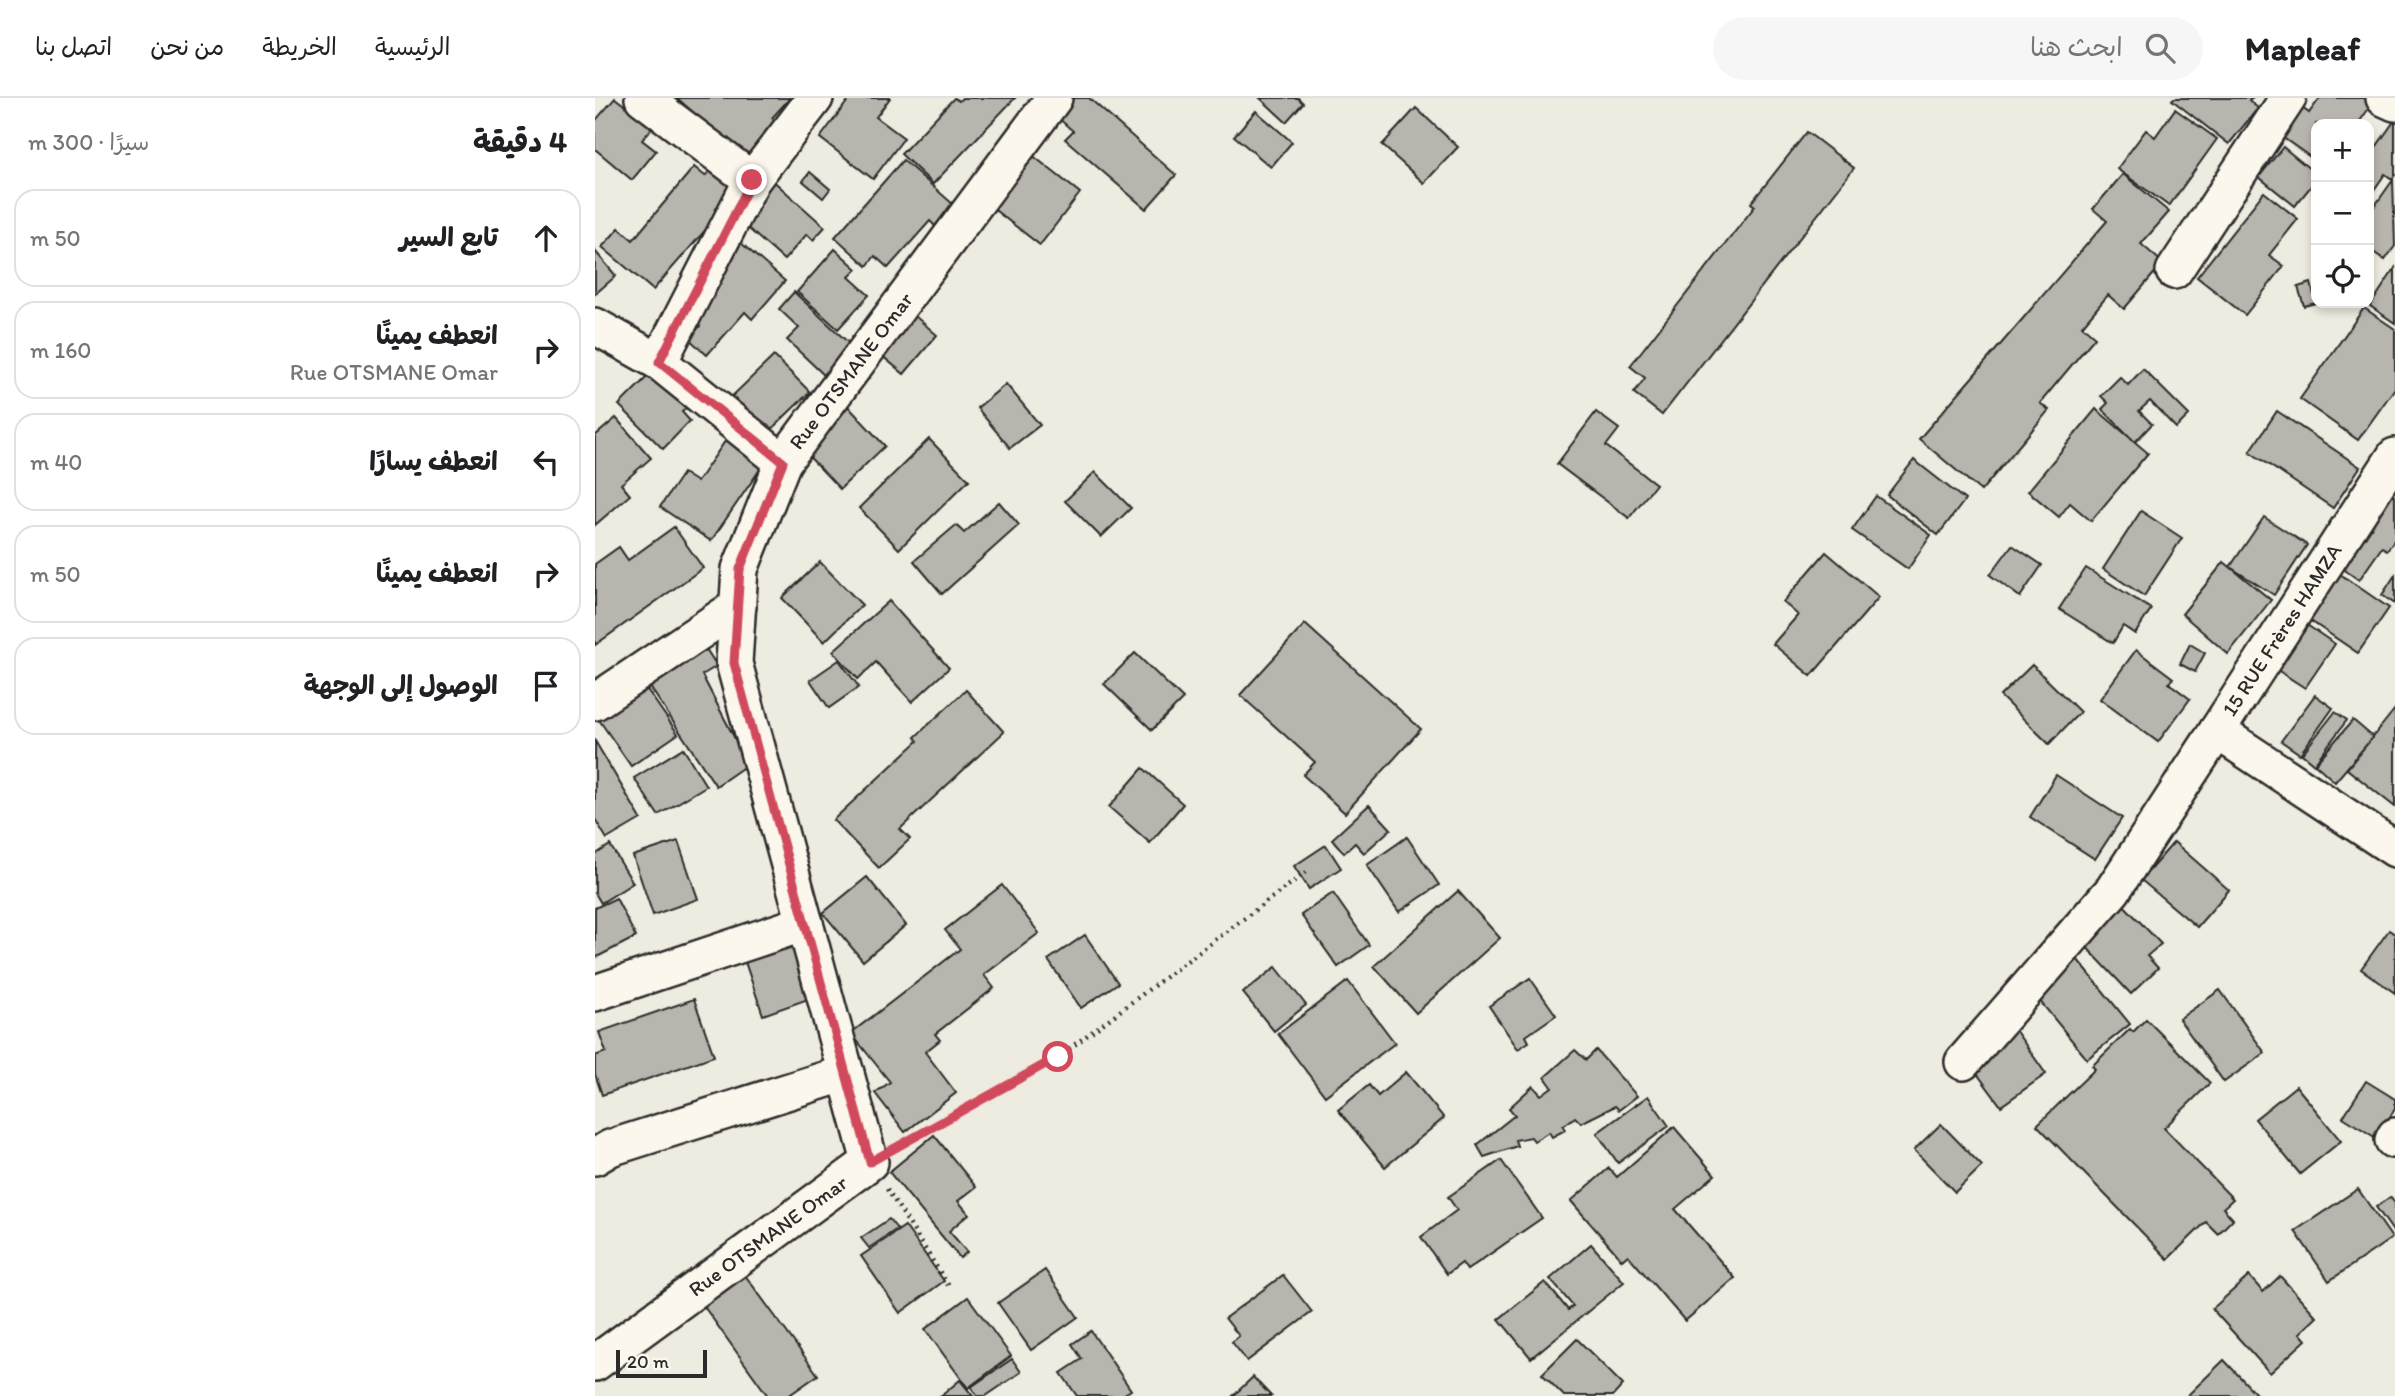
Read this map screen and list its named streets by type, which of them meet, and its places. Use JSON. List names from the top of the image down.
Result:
{
  "streets": {
    "street": ["Rue OTSMANE Omar", "15 RUE Frères HAMZA"]
  },
  "scale_bar": "20 m",
  "page": {
    "header": "Mapleaf",
    "search": "ابحث هنا",
    "nav": [
      "الرئيسية",
      "الخريطة",
      "من نحن",
      "اتصل بنا"
    ],
    "heading": ["4 دقيقة", "سيرًا · 300 m"],
    "map_buttons": ["+", "−"],
    "list": [
      ["تابع السير", "50 m"],
      ["انعطف يمينًا", "Rue OTSMANE Omar", "160 m"],
      ["انعطف يسارًا", "40 m"],
      ["انعطف يمينًا", "50 m"],
      "الوصول إلى الوجهة"
    ],
    "scale": "20 m"
  }
}
